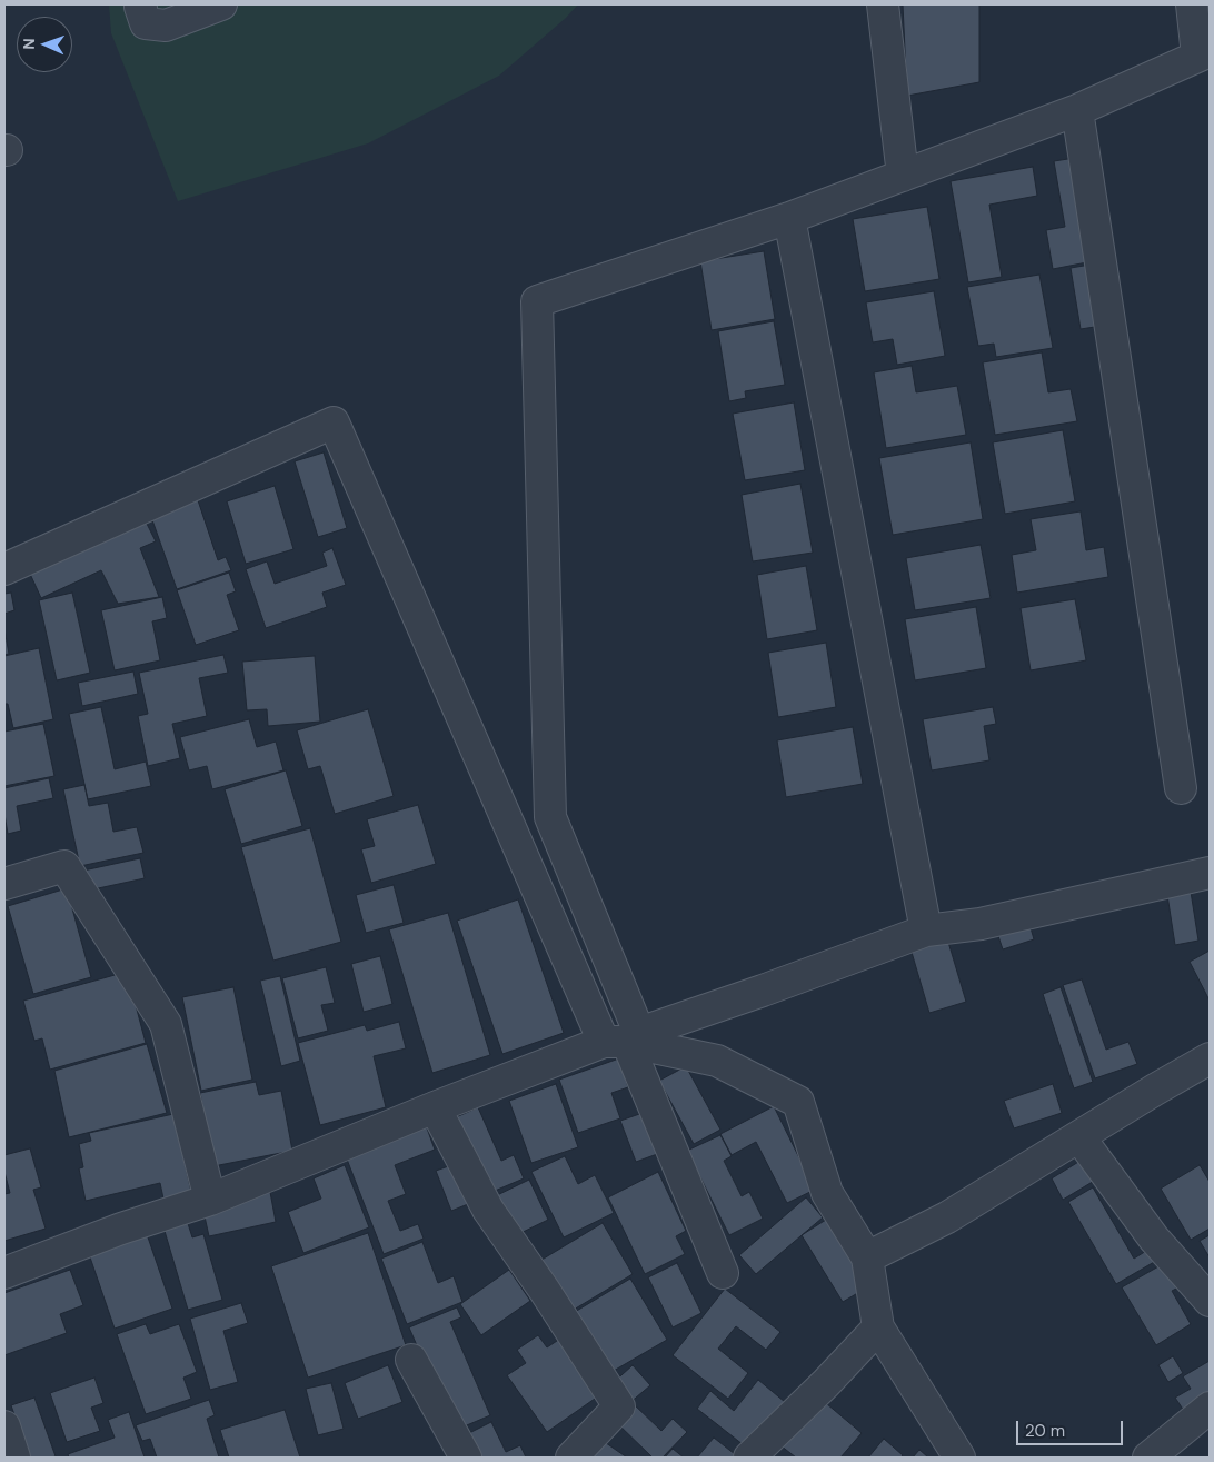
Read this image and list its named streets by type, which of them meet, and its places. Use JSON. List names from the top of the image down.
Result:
{
  "scale_bar": "20 m",
  "north": "left"
}
